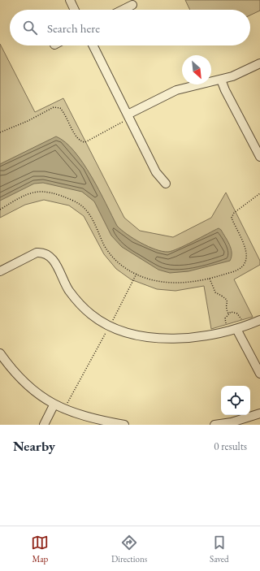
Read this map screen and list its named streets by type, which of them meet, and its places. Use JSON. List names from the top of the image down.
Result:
{
  "north": "bottom right",
  "page": {
    "search": "Search here",
    "heading": ["Nearby", "0 results"],
    "nav": ["Map", "Directions", "Saved"]
  }
}
